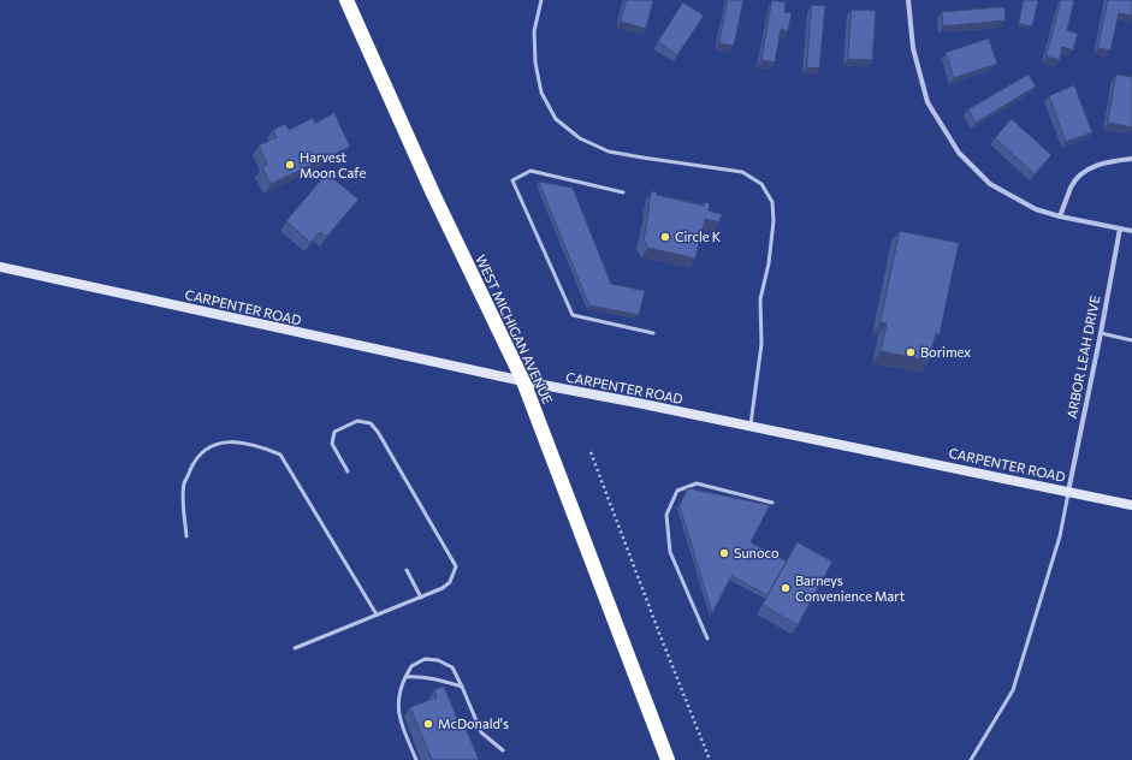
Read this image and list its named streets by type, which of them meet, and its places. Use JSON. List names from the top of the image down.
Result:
{
  "streets": {
    "highway": ["WEST MICHIGAN AVENUE"],
    "main road": ["CARPENTER ROAD"],
    "street": ["ARBOR LEAH DRIVE"]
  },
  "crossings": [
    ["CARPENTER ROAD", "WEST MICHIGAN AVENUE"],
    ["CARPENTER ROAD", "ARBOR LEAH DRIVE"]
  ],
  "places": [
    "Harvest Moon Cafe",
    "Circle K",
    "Borimex",
    "Sunoco",
    "Barneys Convenience Mart",
    "McDonald's"
  ]
}
